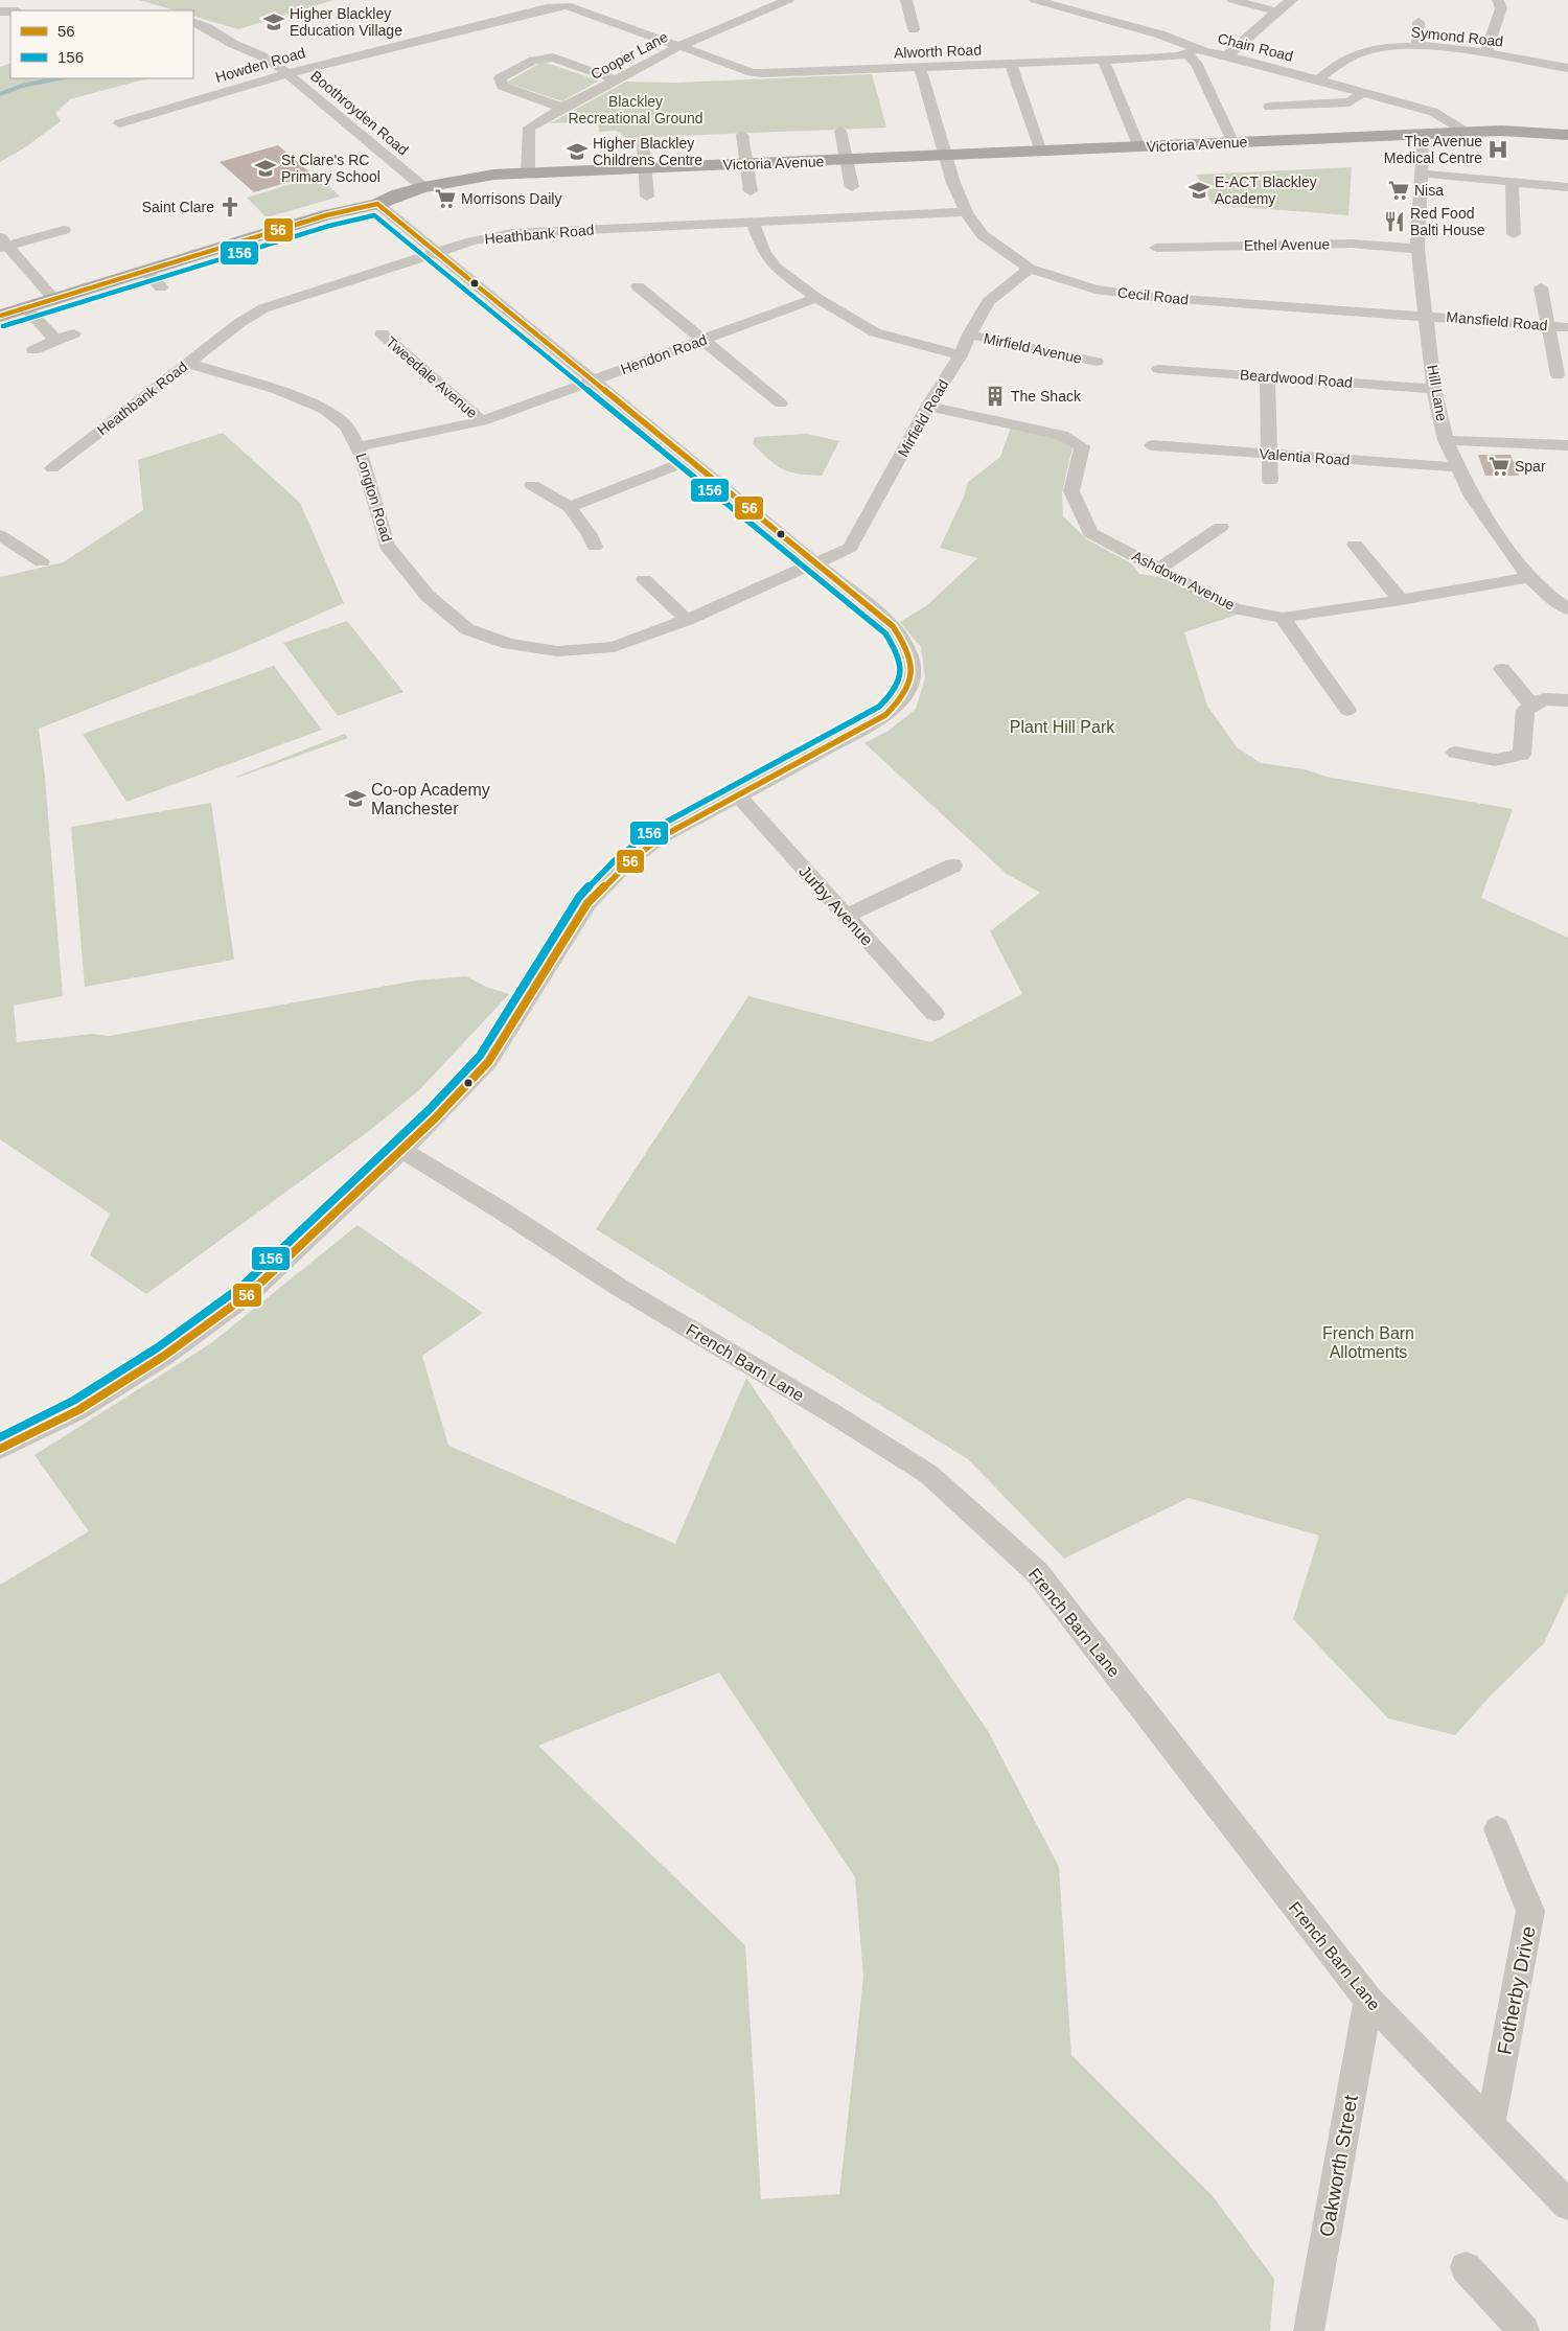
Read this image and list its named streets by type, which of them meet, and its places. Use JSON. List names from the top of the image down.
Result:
{
  "streets": {
    "main road": ["Victoria Avenue"],
    "street": [
      "Symond Road",
      "Chain Road",
      "Alworth Road",
      "Cooper Lane",
      "Howden Road",
      "Boothroyden Road",
      "Heathbank Road",
      "Ethel Avenue",
      "Cecil Road",
      "Mansfield Road",
      "Mirfield Avenue",
      "Hendon Road",
      "Tweedale Avenue",
      "Beardwood Road",
      "Hill Lane",
      "Mirfield Road",
      "Valentia Road",
      "Longton Road",
      "Ashdown Avenue",
      "Jurby Avenue",
      "French Barn Lane",
      "Fotherby Drive",
      "Oakworth Street"
    ]
  },
  "crossings": [
    ["Symond Road", "Chain Road"],
    ["Chain Road", "Alworth Road"],
    ["Chain Road", "Victoria Avenue"],
    ["Alworth Road", "Cooper Lane"],
    ["Alworth Road", "Howden Road"],
    ["Alworth Road", "Cecil Road"],
    ["Cooper Lane", "Howden Road"],
    ["Cooper Lane", "Victoria Avenue"],
    ["Howden Road", "Boothroyden Road"],
    ["Boothroyden Road", "Victoria Avenue"],
    ["Victoria Avenue", "Cecil Road"],
    ["Victoria Avenue", "Hill Lane"],
    ["Heathbank Road", "Cecil Road"],
    ["Heathbank Road", "Longton Road"],
    ["Ethel Avenue", "Hill Lane"],
    ["Cecil Road", "Mansfield Road"],
    ["Cecil Road", "Hill Lane"],
    ["Cecil Road", "Mirfield Road"],
    ["Mansfield Road", "Hill Lane"],
    ["Mirfield Avenue", "Mirfield Road"],
    ["Hendon Road", "Tweedale Avenue"],
    ["Hendon Road", "Longton Road"],
    ["Beardwood Road", "Hill Lane"],
    ["Hill Lane", "Valentia Road"],
    ["Hill Lane", "Ashdown Avenue"],
    ["Mirfield Road", "Longton Road"],
    ["Mirfield Road", "Ashdown Avenue"],
    ["French Barn Lane", "Fotherby Drive"],
    ["French Barn Lane", "Oakworth Street"]
  ],
  "parks": ["Blackley Recreational Ground", "Plant Hill Park", "French Barn Allotments"],
  "places": {
    "school or university": [
      "Higher Blackley Education Village",
      "Higher Blackley Childrens Centre",
      "St Clare's RC Primary School",
      "E-ACT Blackley Academy",
      "Co-op Academy Manchester"
    ],
    "hospital": ["The Avenue Medical Centre"],
    "supermarket": ["Nisa", "Morrisons Daily", "Spar"],
    "church": ["Saint Clare"],
    "restaurant": ["Red Food Balti House"],
    "building": ["The Shack"]
  },
  "lines": ["transit line 56", "transit line 156"],
  "legend": ["56", "156"]
}
